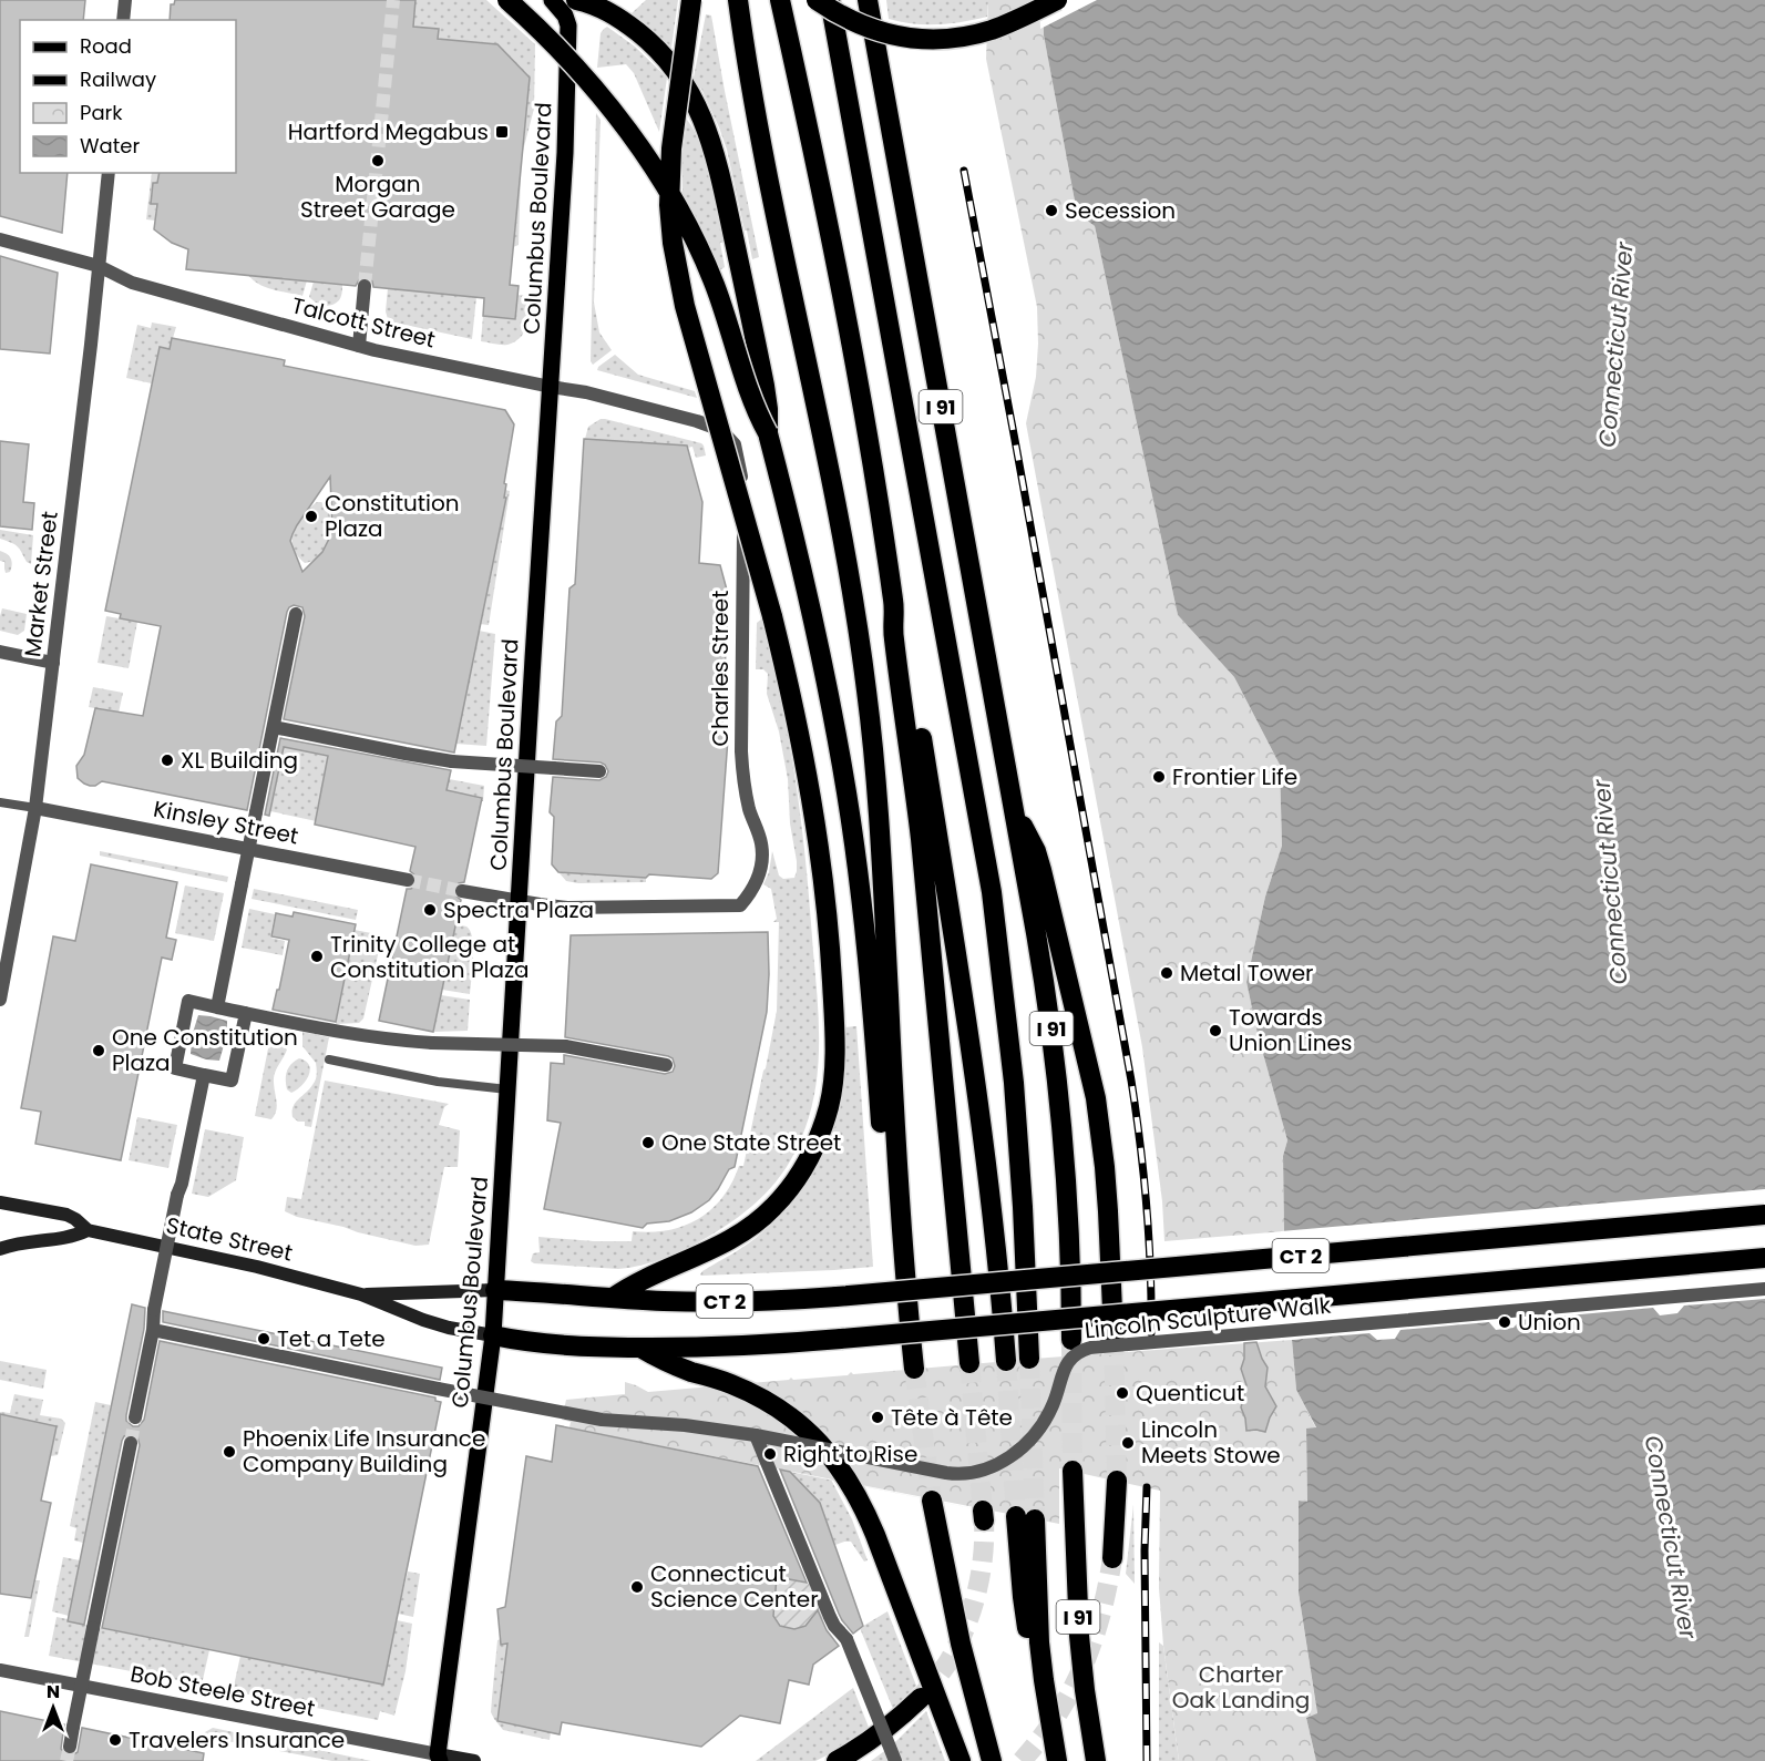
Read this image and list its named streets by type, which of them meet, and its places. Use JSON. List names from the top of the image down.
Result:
{
  "streets": {
    "highway": ["I 91", "CT 2"],
    "main road": ["Columbus Boulevard", "State Street"],
    "street": [
      "Talcott Street",
      "Market Street",
      "Charles Street",
      "Kinsley Street",
      "Lincoln Sculpture Walk",
      "Bob Steele Street"
    ]
  },
  "crossings": [
    ["Columbus Boulevard", "Talcott Street"],
    ["Columbus Boulevard", "Charles Street"],
    ["Columbus Boulevard", "State Street"],
    ["Columbus Boulevard", "CT 2"],
    ["Columbus Boulevard", "Bob Steele Street"],
    ["Talcott Street", "Market Street"],
    ["Talcott Street", "Charles Street"],
    ["Market Street", "Kinsley Street"],
    ["State Street", "CT 2"]
  ],
  "water": ["Connecticut River"],
  "parks": ["Charter Oak Landing"],
  "places": {
    "transit": ["Hartford Megabus"],
    "other": [
      "Morgan Street Garage",
      "Secession",
      "Constitution Plaza",
      "XL Building",
      "Frontier Life",
      "Spectra Plaza",
      "Trinity College at Constitution Plaza",
      "Metal Tower",
      "Towards Union Lines",
      "One Constitution Plaza",
      "One State Street",
      "Union",
      "Tet a Tete",
      "Quenticut",
      "Tête à Tête",
      "Lincoln Meets Stowe",
      "Phoenix Life Insurance Company Building",
      "Right to Rise",
      "Connecticut Science Center",
      "Travelers Insurance"
    ]
  },
  "legend": [
    "Road",
    "Railway",
    "Park",
    "Water"
  ],
  "north": "top"
}
